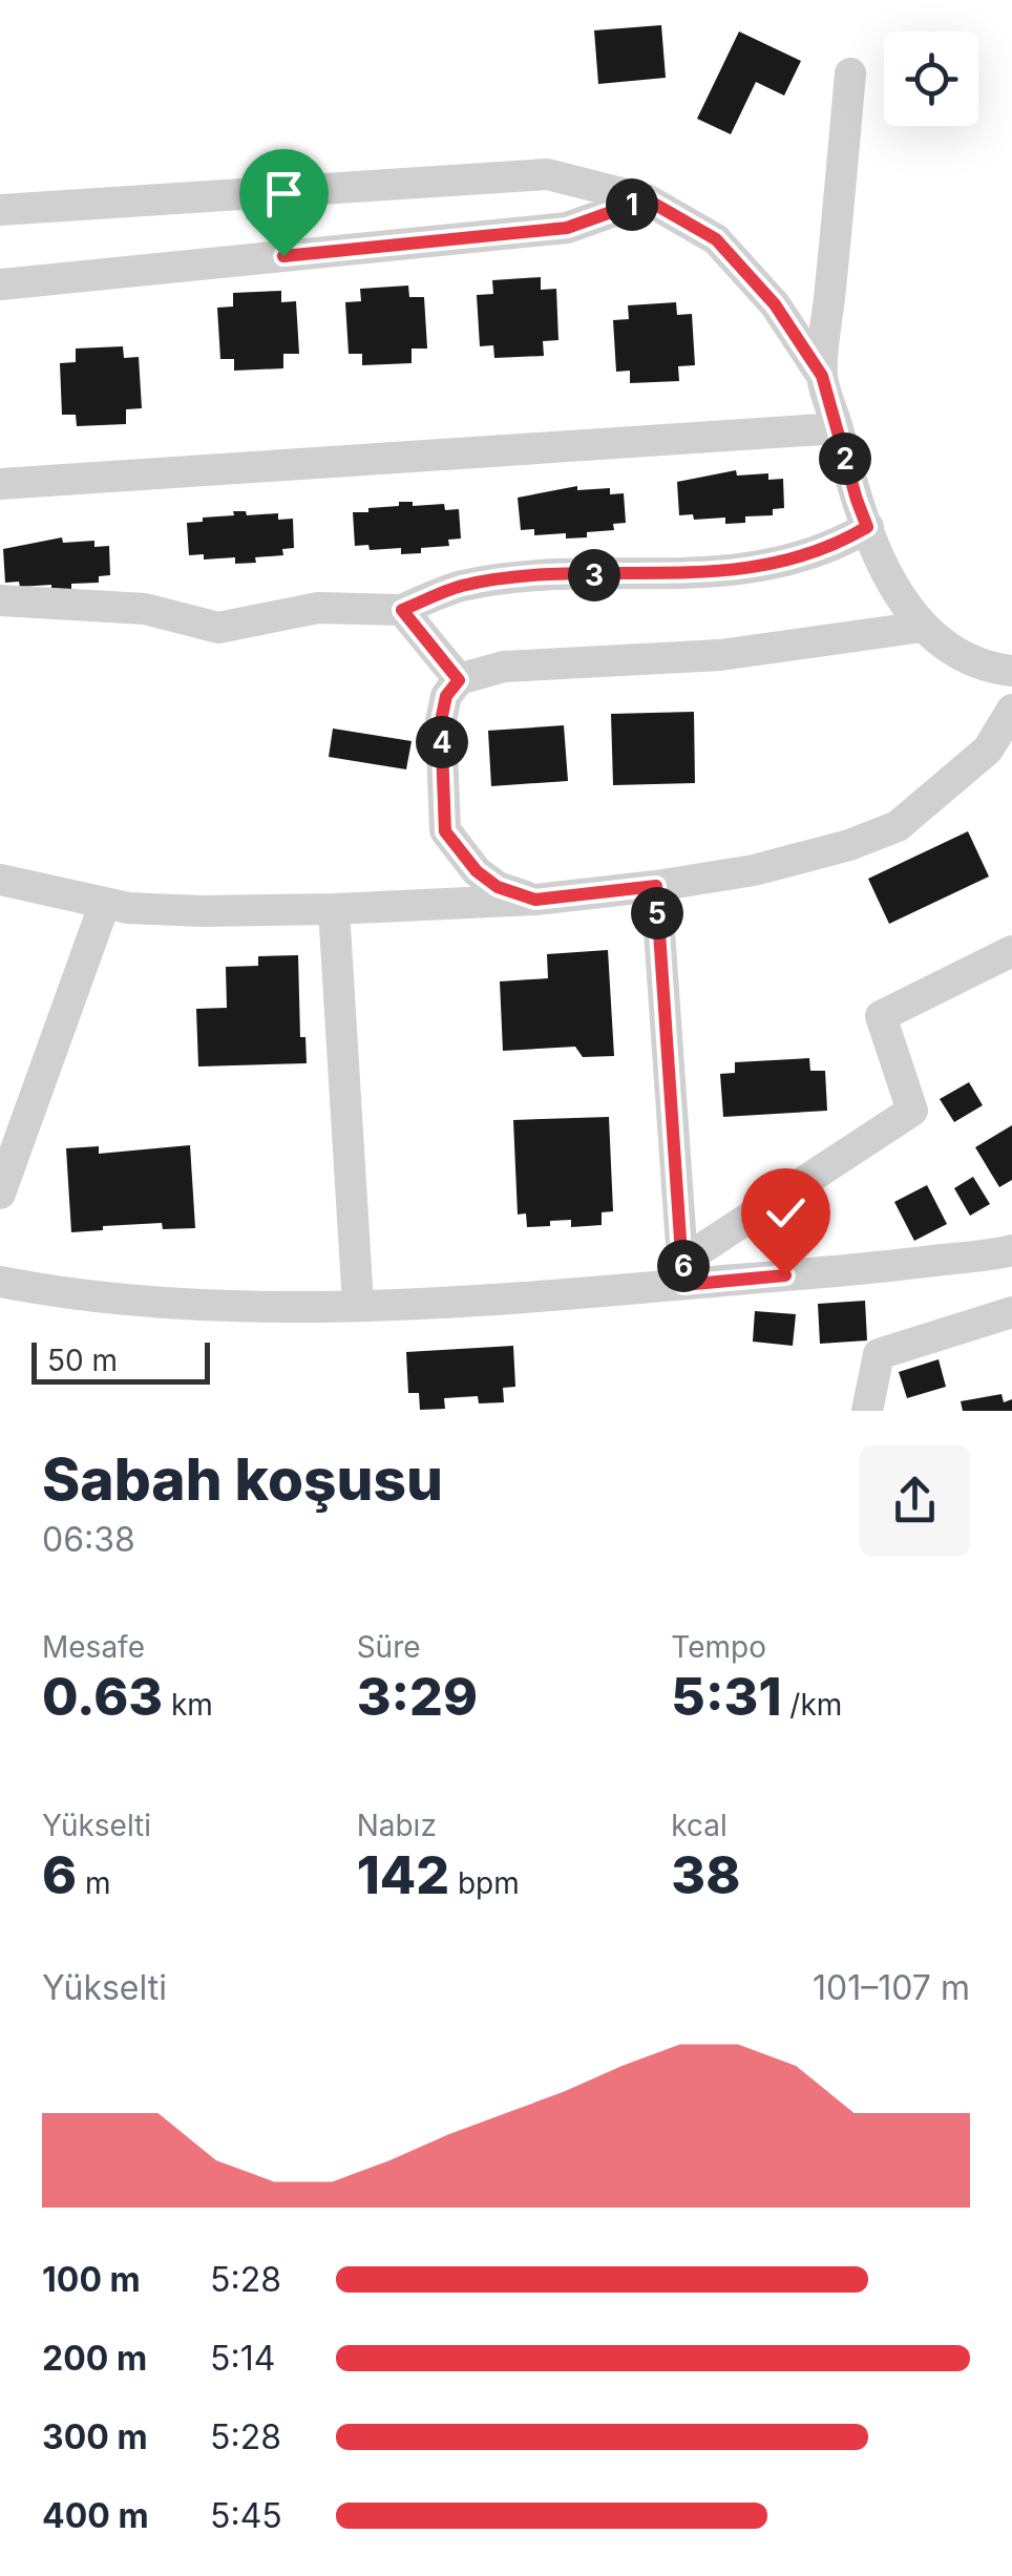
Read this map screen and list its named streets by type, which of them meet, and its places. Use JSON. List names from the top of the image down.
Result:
{
  "scale_bar": "50 m",
  "page": {
    "pins": [
      "1",
      "2",
      "3",
      "4",
      "5",
      "6"
    ],
    "scale": "50 m",
    "heading": ["Sabah koşusu", "06:38"],
    "stats": [
      ["Mesafe", "0.63 km"],
      ["Süre", "3:29"],
      ["Tempo", "5:31 /km"],
      ["Yükselti", "6 m"],
      ["Nabız", "142 bpm"],
      ["kcal", "38"]
    ],
    "chart": ["Yükselti", "101–107 m"],
    "list": [
      {
        "name": "100 m",
        "note": "5:28"
      },
      {
        "name": "200 m",
        "note": "5:14"
      },
      {
        "name": "300 m",
        "note": "5:28"
      },
      {
        "name": "400 m",
        "note": "5:45"
      }
    ]
  }
}
